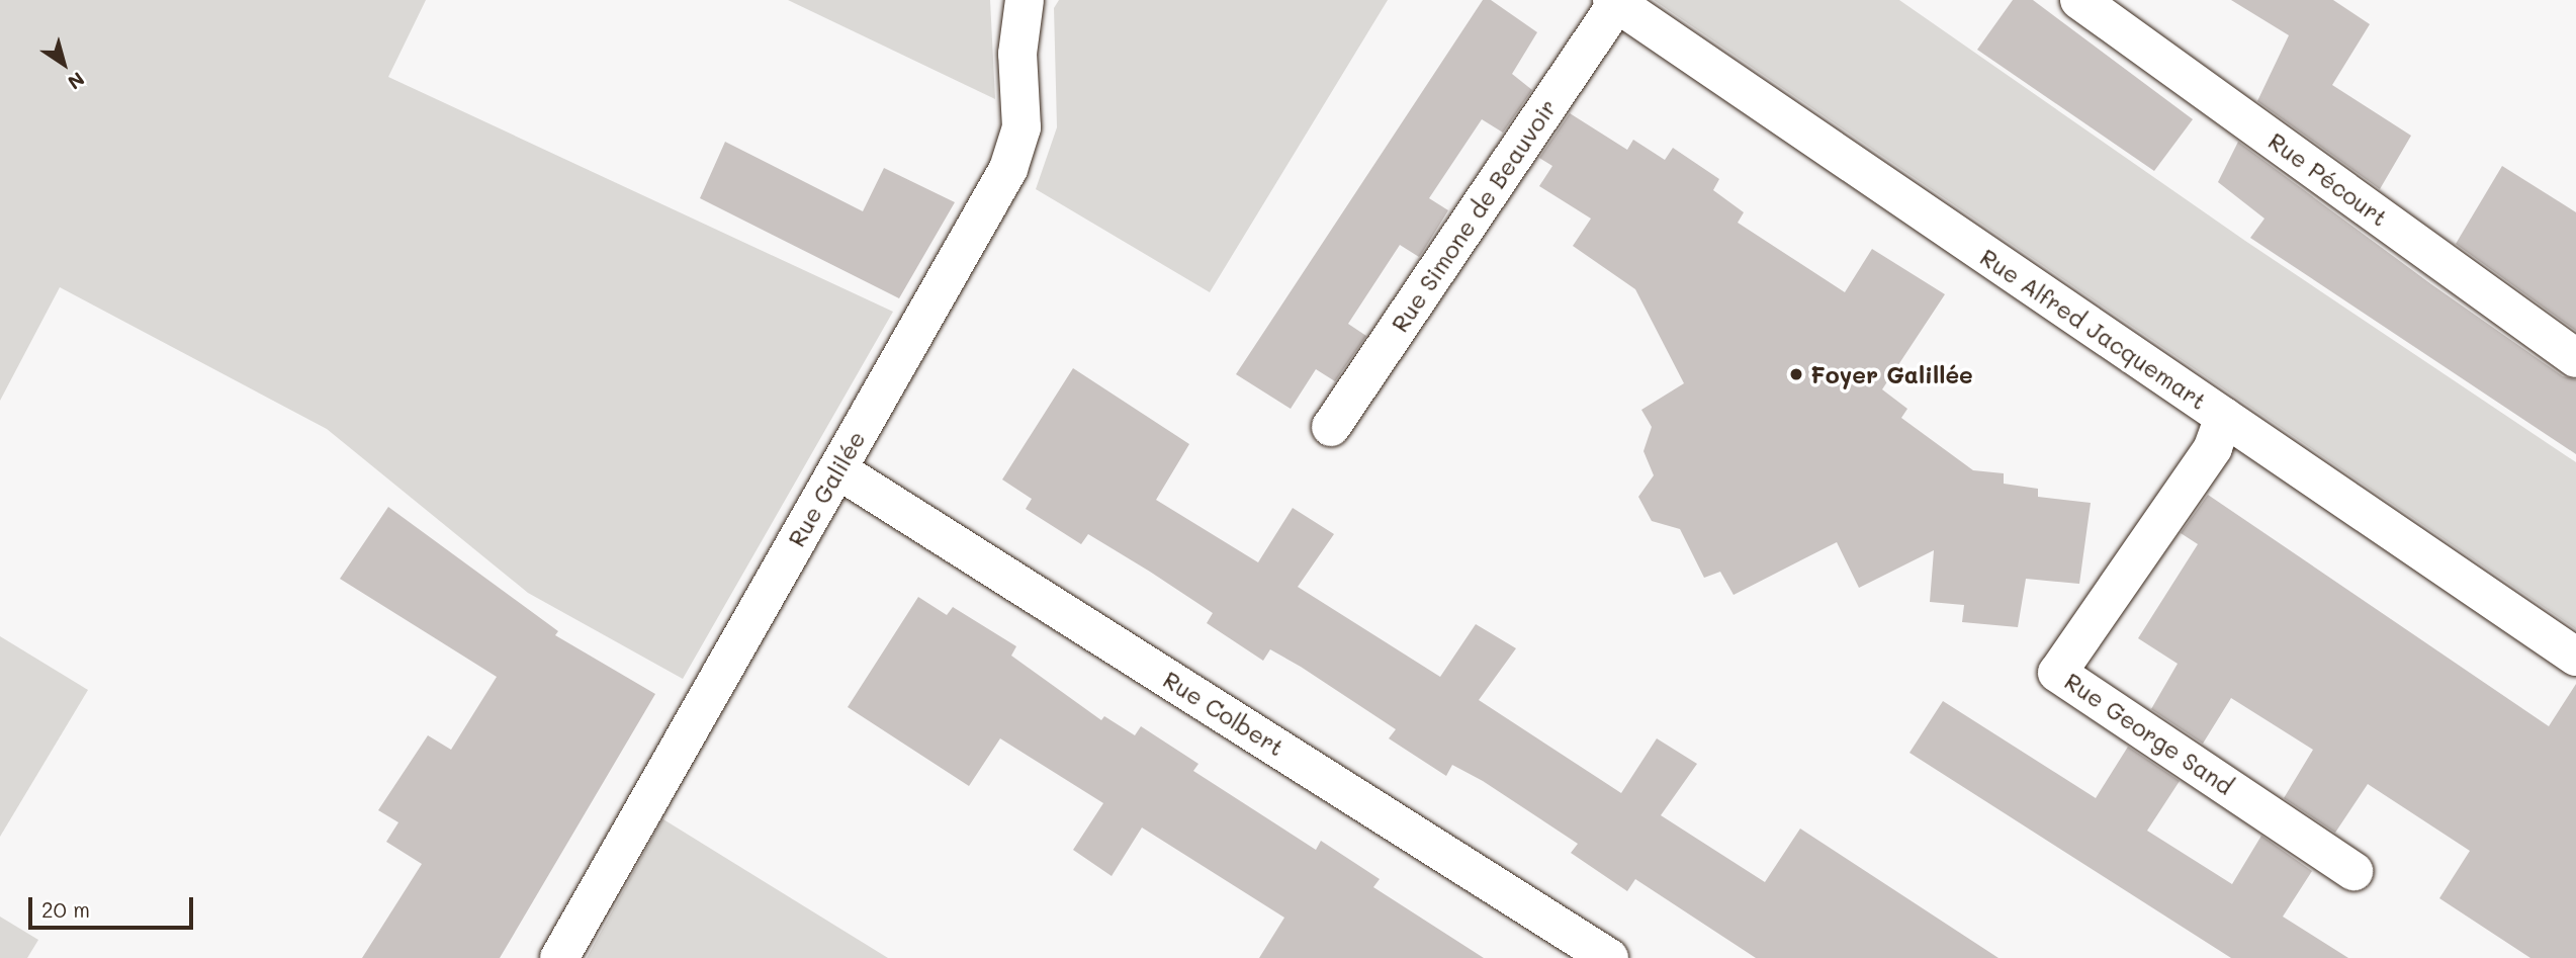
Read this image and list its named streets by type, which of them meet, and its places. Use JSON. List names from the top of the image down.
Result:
{
  "streets": {
    "street": [
      "Rue Pécourt",
      "Rue Simone de Beauvoir",
      "Rue Alfred Jacquemart",
      "Rue Galilée",
      "Rue Colbert",
      "Rue George Sand"
    ]
  },
  "crossings": [
    ["Rue Simone de Beauvoir", "Rue Alfred Jacquemart"],
    ["Rue Alfred Jacquemart", "Rue George Sand"],
    ["Rue Galilée", "Rue Colbert"]
  ],
  "places": ["Foyer Galillée"],
  "scale_bar": "20 m",
  "north": "bottom right"
}
